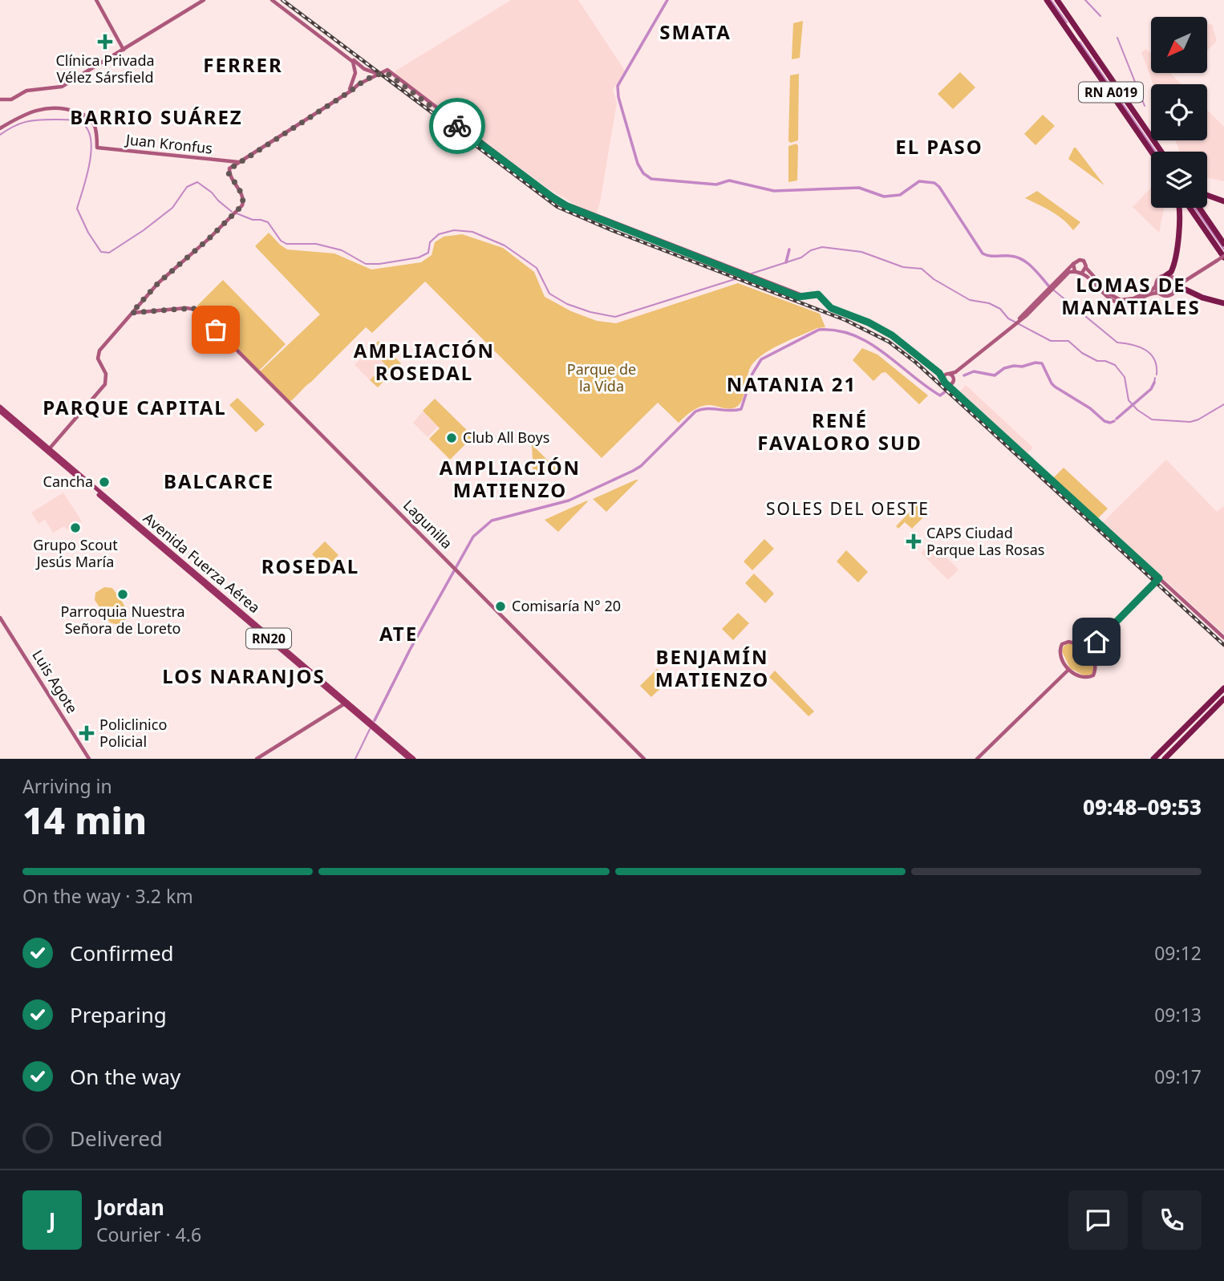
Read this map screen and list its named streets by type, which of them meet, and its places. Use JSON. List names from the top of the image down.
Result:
{
  "streets": {
    "highway": ["RN A019"],
    "main road": [
      "Juan Kronfus",
      "Lagunilla",
      "Avenida Fuerza Aérea",
      "RN20",
      "Luis Agote"
    ]
  },
  "districts": [
    "SMATA",
    "FERRER",
    "BARRIO SUÁREZ",
    "EL PASO",
    "LOMAS DE MANATIALES",
    "AMPLIACIÓN ROSEDAL",
    "NATANIA 21",
    "PARQUE CAPITAL",
    "RENÉ FAVALORO SUD",
    "AMPLIACIÓN MATIENZO",
    "BALCARCE",
    "SOLES DEL OESTE",
    "ROSEDAL",
    "ATE",
    "BENJAMÍN MATIENZO",
    "LOS NARANJOS"
  ],
  "parks": ["Parque de la Vida"],
  "places": {
    "health": ["Clínica Privada Vélez Sársfield", "CAPS Ciudad Parque Las Rosas", "Policlinico Policial"],
    "other": [
      "Club All Boys",
      "Cancha",
      "Grupo Scout Jesús María",
      "Parroquia Nuestra Señora de Loreto",
      "Comisaría N° 20"
    ]
  },
  "north": "bottom left",
  "page": {
    "heading": ["14 min", "Arriving in", "09:48–09:53"],
    "panel": ["Jordan", "Courier · 4.6"],
    "bar": "On the way · 3.2 km",
    "list": [
      ["Confirmed", "09:12"],
      ["Preparing", "09:13"],
      ["On the way", "09:17"],
      "Delivered"
    ],
    "round": "J"
  }
}
